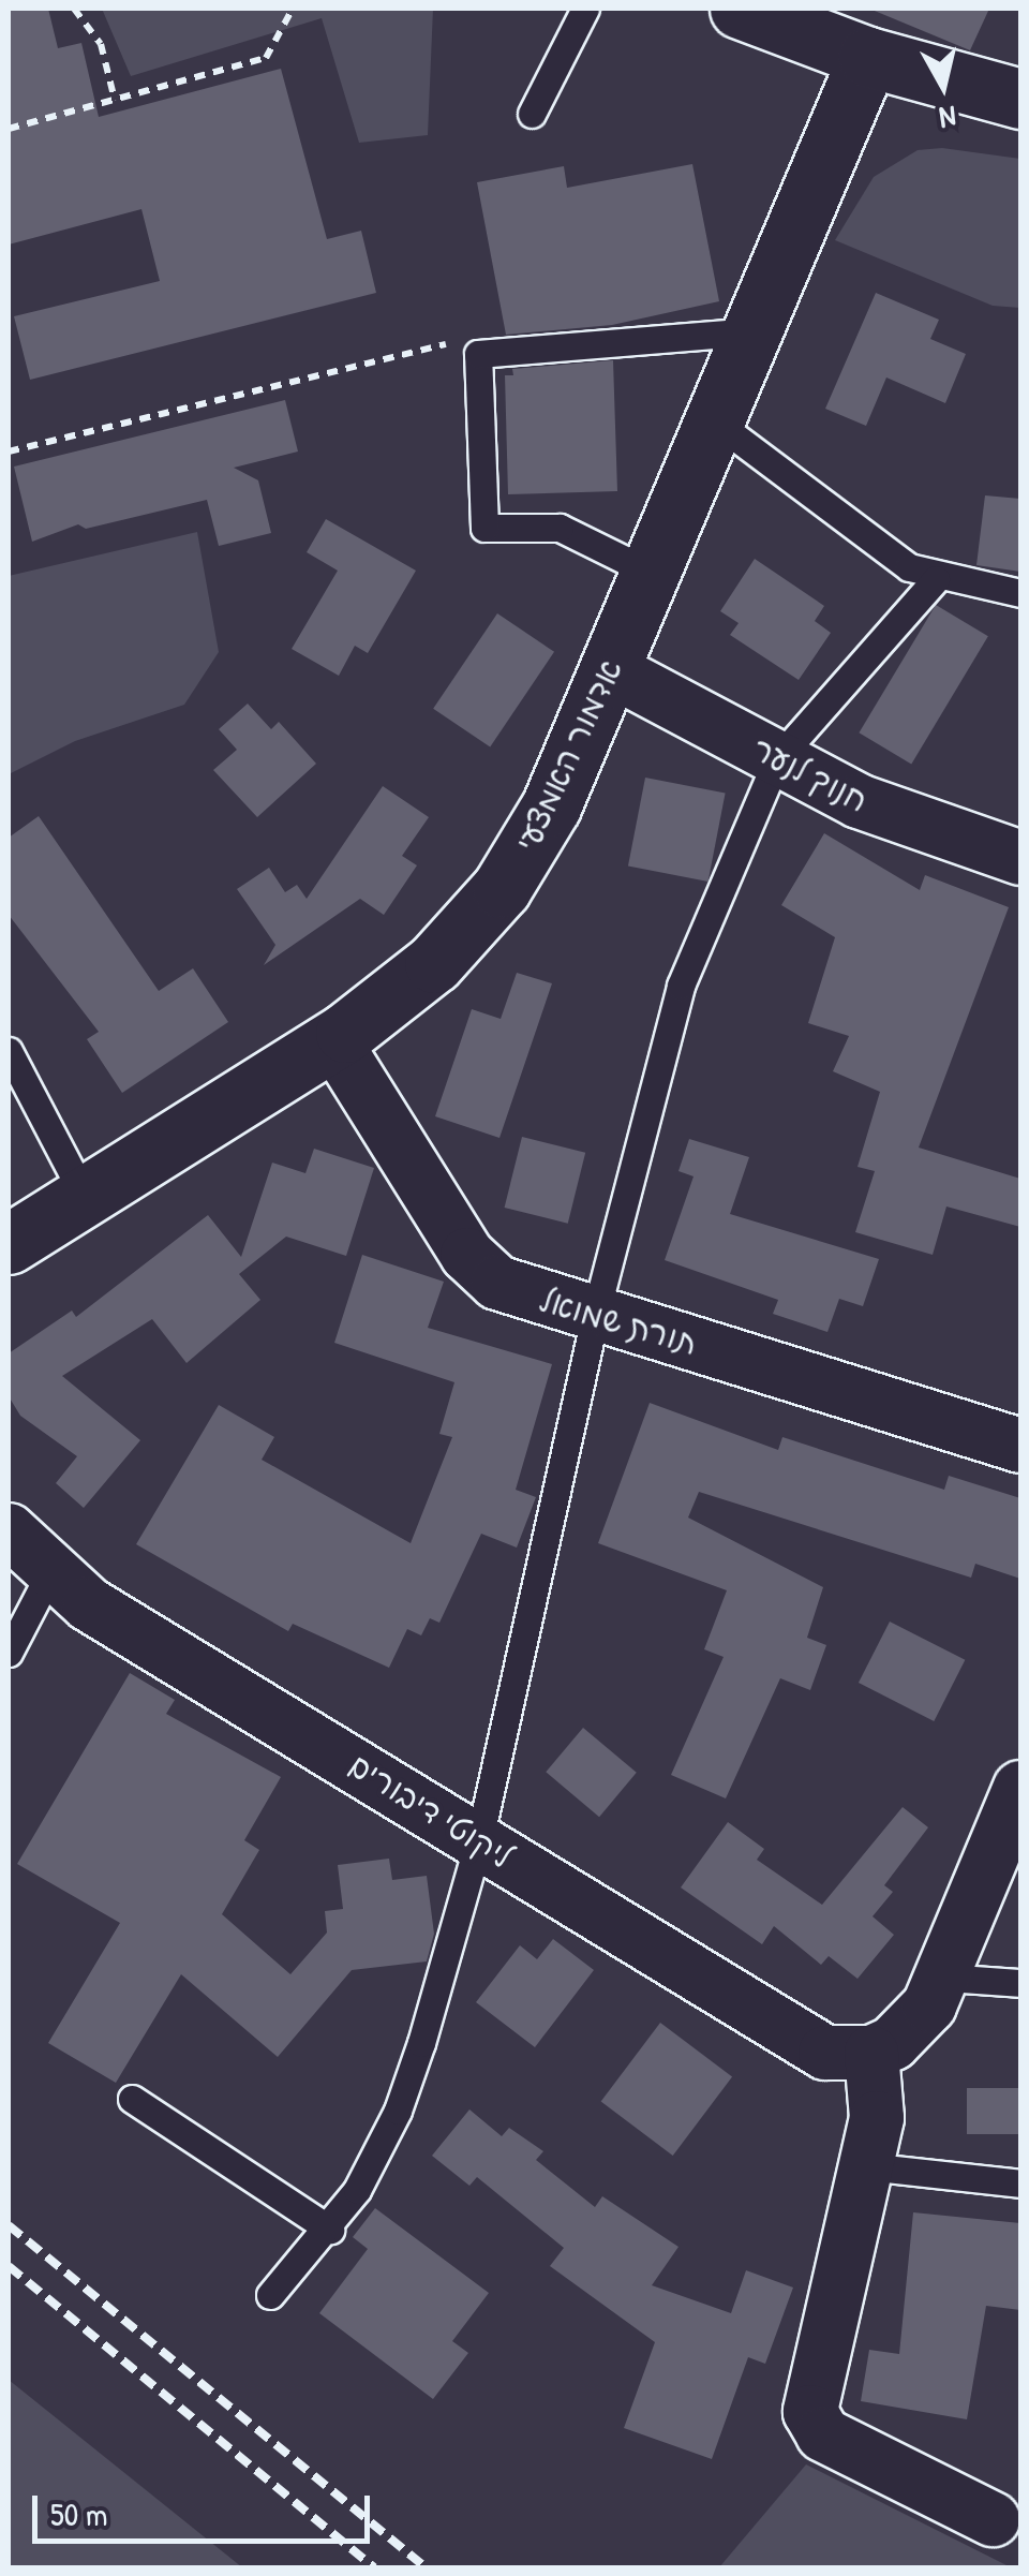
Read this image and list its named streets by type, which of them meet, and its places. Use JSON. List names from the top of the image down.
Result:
{
  "streets": {
    "main road": ["אדמור האמצעי"],
    "street": ["חנוך לנער", "תורת שמואל", "ליקוטי דיבורים"]
  },
  "crossings": [
    ["אדמור האמצעי", "חנוך לנער"],
    ["אדמור האמצעי", "תורת שמואל"]
  ],
  "scale_bar": "50 m",
  "north": "bottom"
}
